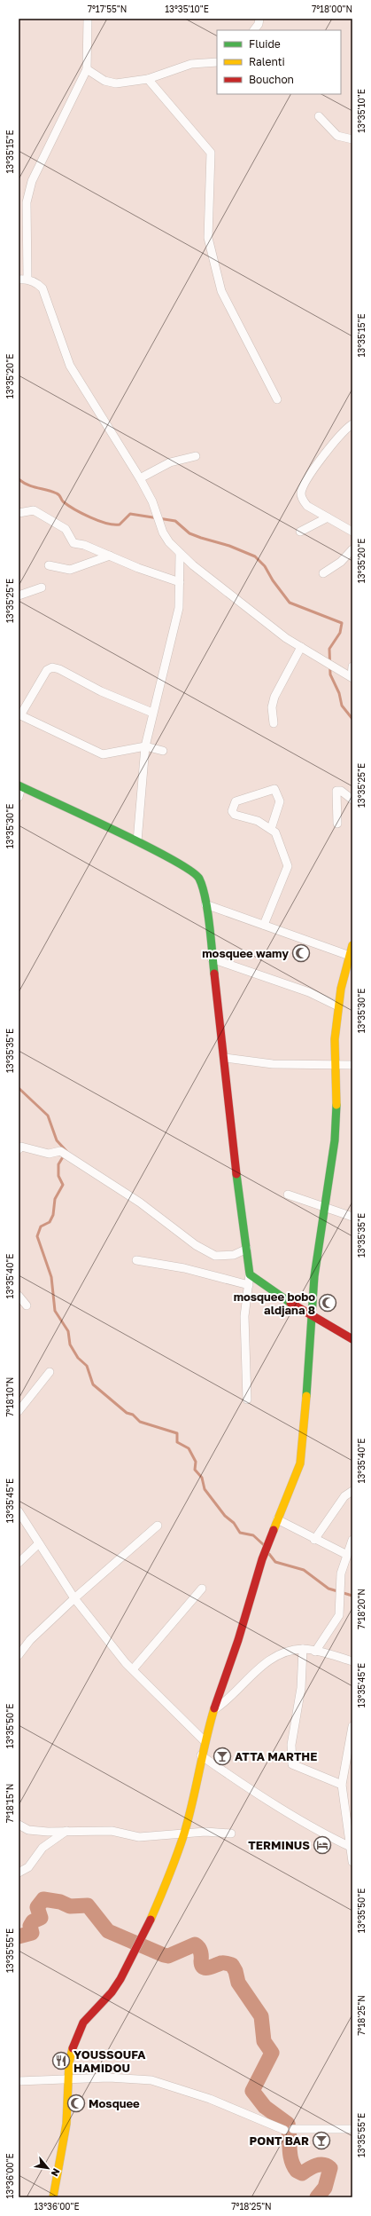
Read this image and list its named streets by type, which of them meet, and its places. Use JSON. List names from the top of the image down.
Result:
{
  "places": {
    "mosque": ["mosquee wamy", "mosquee bobo aldjana 8", "Mosquee"],
    "bar": ["ATTA MARTHE", "PONT BAR"],
    "hotel": ["TERMINUS"],
    "restaurant": ["YOUSSOUFA HAMIDOU"]
  },
  "legend": ["Fluide", "Ralenti", "Bouchon"],
  "north": "bottom right",
  "coordinates": [
    "7°17'55\"N",
    "13°35'10\"E",
    "7°18'00\"N",
    "13°35'15\"E",
    "13°35'20\"E",
    "13°35'25\"E",
    "13°35'30\"E",
    "13°35'35\"E",
    "13°35'40\"E",
    "7°18'10\"N",
    "13°35'45\"E",
    "7°18'20\"N",
    "13°35'50\"E",
    "7°18'15\"N",
    "13°35'55\"E",
    "7°18'25\"N",
    "13°36'00\"E"
  ]
}
